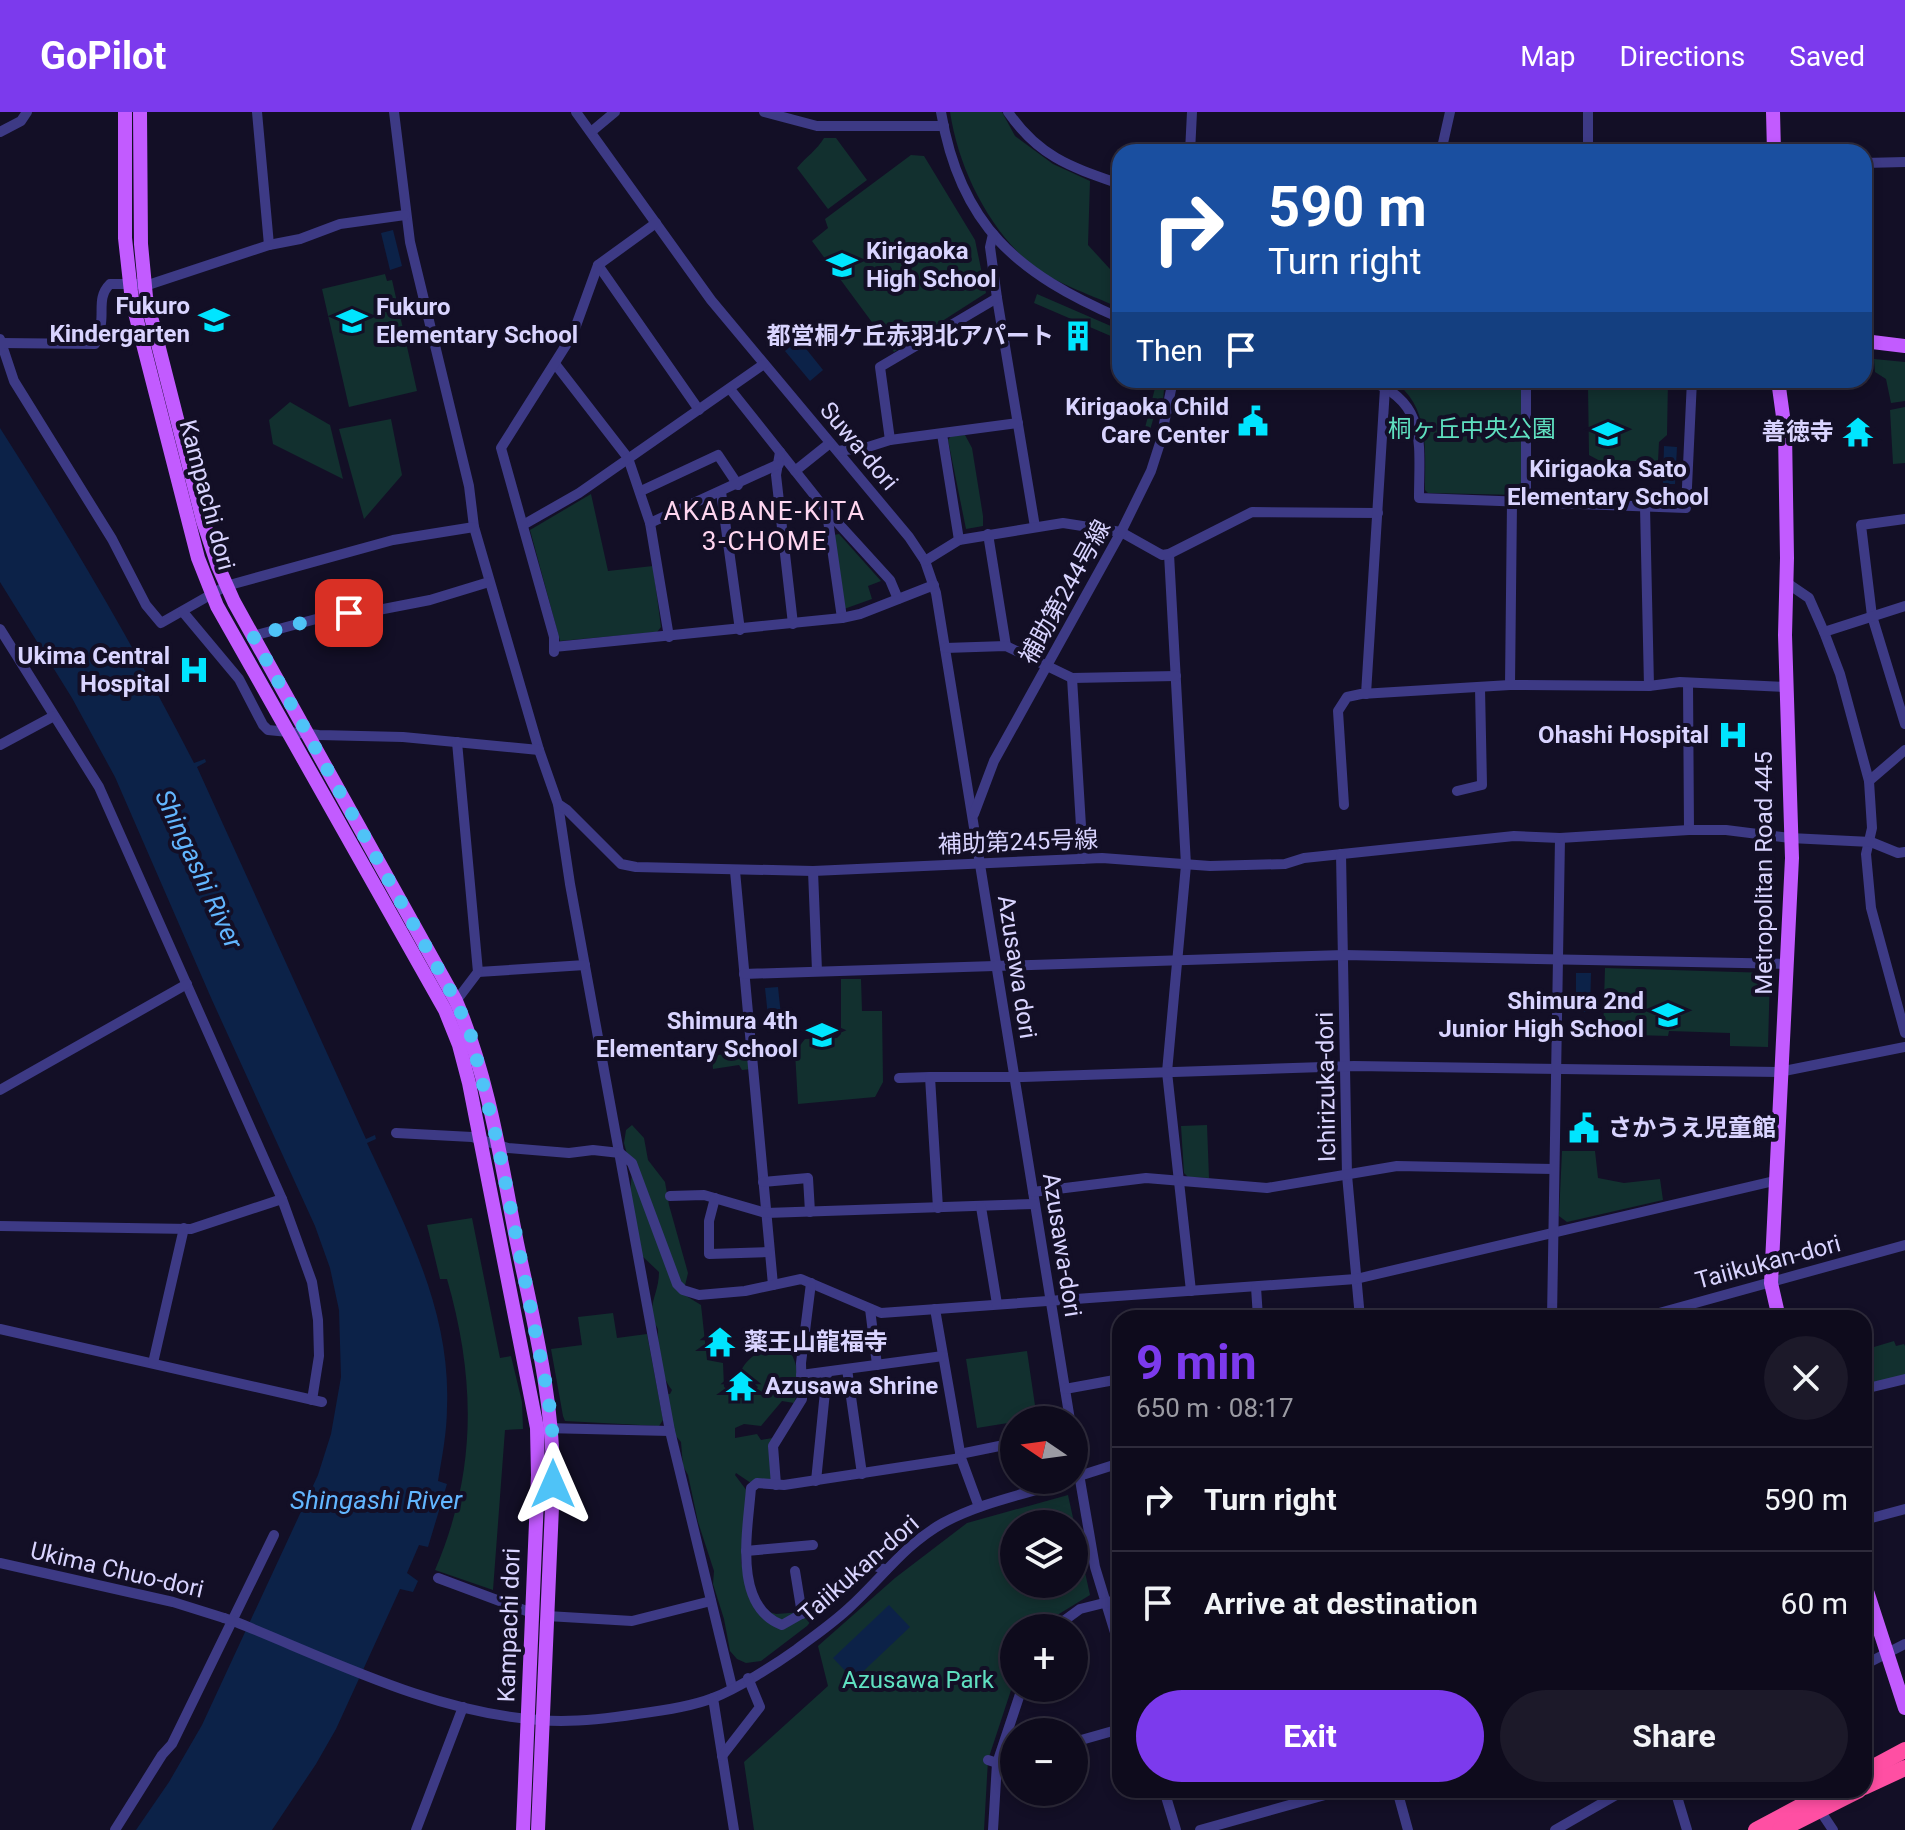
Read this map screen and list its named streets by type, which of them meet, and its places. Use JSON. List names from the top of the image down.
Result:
{
  "streets": {
    "main road": ["Kampachi dori", "Metropolitan Road 445"],
    "street": [
      "Suwa-dori",
      "補助第244号線",
      "補助第245号線",
      "Azusawa dori",
      "Ichirizuka-dori",
      "Azusawa-dori",
      "Taiikukan-dori",
      "Ukima Chuo-dori"
    ]
  },
  "crossings": [
    ["Suwa-dori", "補助第244号線"],
    ["Suwa-dori", "補助第245号線"],
    ["Suwa-dori", "Azusawa dori"],
    ["Kampachi dori", "Taiikukan-dori"],
    ["補助第245号線", "Metropolitan Road 445"],
    ["補助第245号線", "Azusawa dori"],
    ["補助第245号線", "Ichirizuka-dori"],
    ["Metropolitan Road 445", "Taiikukan-dori"],
    ["Azusawa dori", "Azusawa-dori"],
    ["Taiikukan-dori", "Ukima Chuo-dori"]
  ],
  "districts": ["AKABANE-KITA 3-CHOME"],
  "water": ["Shingashi River"],
  "parks": ["桐ヶ丘中央公園", "Azusawa Park"],
  "places": {
    "school or university": [
      "Kirigaoka High School",
      "Fukuro Kindergarten",
      "Fukuro Elementary School",
      "Kirigaoka Sato Elementary School",
      "Shimura 2nd Junior High School",
      "Shimura 4th Elementary School"
    ],
    "building": ["都営桐ケ丘赤羽北アパート"],
    "public building": ["Kirigaoka Child Care Center", "さかうえ児童館"],
    "temple": ["善徳寺", "薬王山龍福寺", "Azusawa Shrine"],
    "hospital": ["Ukima Central Hospital", "Ohashi Hospital"]
  },
  "north": "left",
  "page": {
    "header": "GoPilot",
    "nav": ["Map", "Directions", "Saved"],
    "turn": ["590 m", "Turn right"],
    "then": "Then",
    "heading": ["9 min", "650 m · 08:17"],
    "map_buttons": ["+", "−"],
    "list": [
      {
        "name": "Turn right",
        "value": "590 m"
      },
      {
        "name": "Arrive at destination",
        "value": "60 m"
      }
    ],
    "buttons": ["Exit", "Share"]
  }
}
